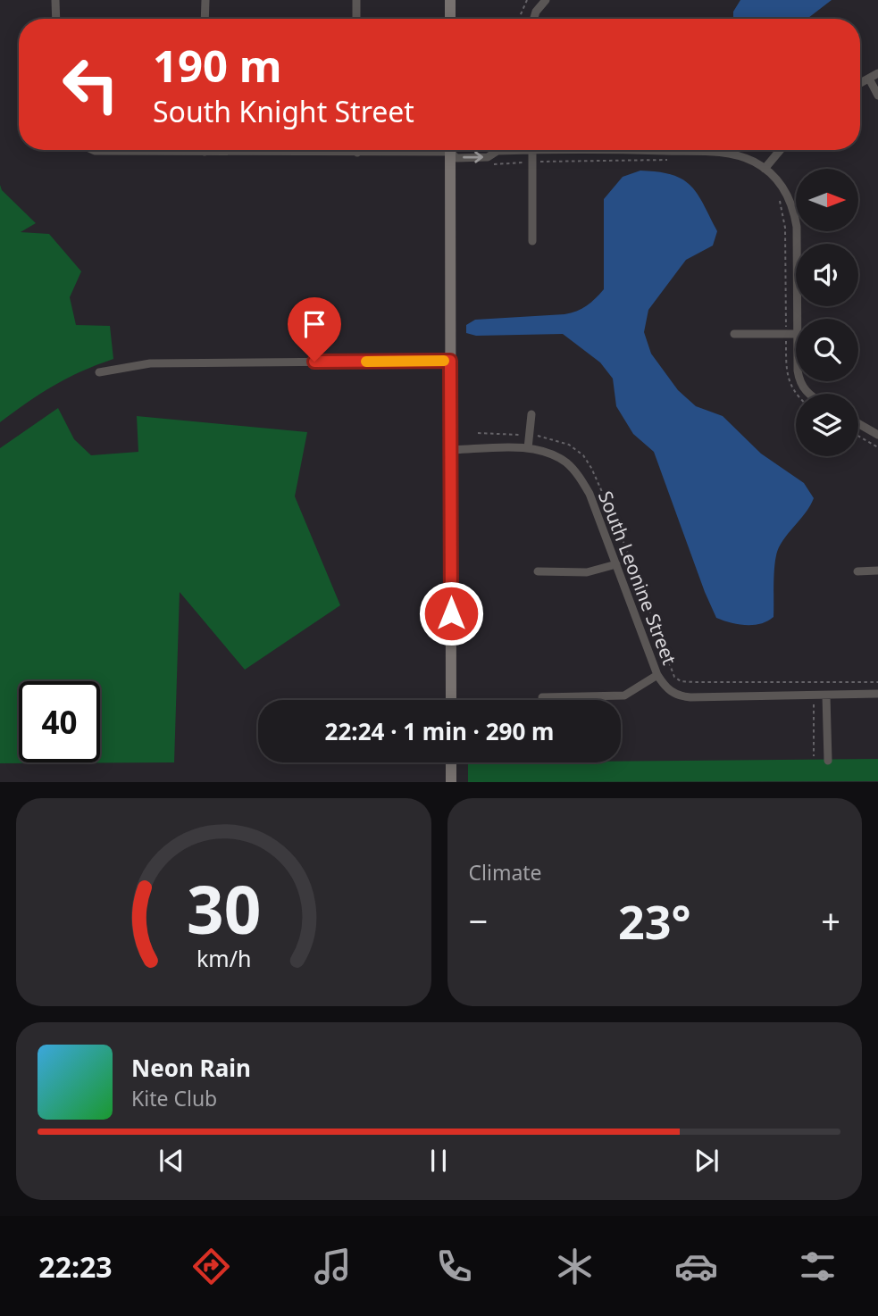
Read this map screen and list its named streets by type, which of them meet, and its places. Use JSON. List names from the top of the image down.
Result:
{
  "streets": {
    "street": ["South Leonine Street"]
  },
  "north": "right",
  "page": {
    "turn": ["190 m", "South Knight Street"],
    "limit": "40",
    "trip": "22:24 · 1 min · 290 m",
    "tile": "Climate",
    "heat": ["−", "23°", "+"],
    "song": ["Neon Rain", "Kite Club"],
    "tabs": "22:23",
    "gauge": ["30", "km/h"]
  }
}
